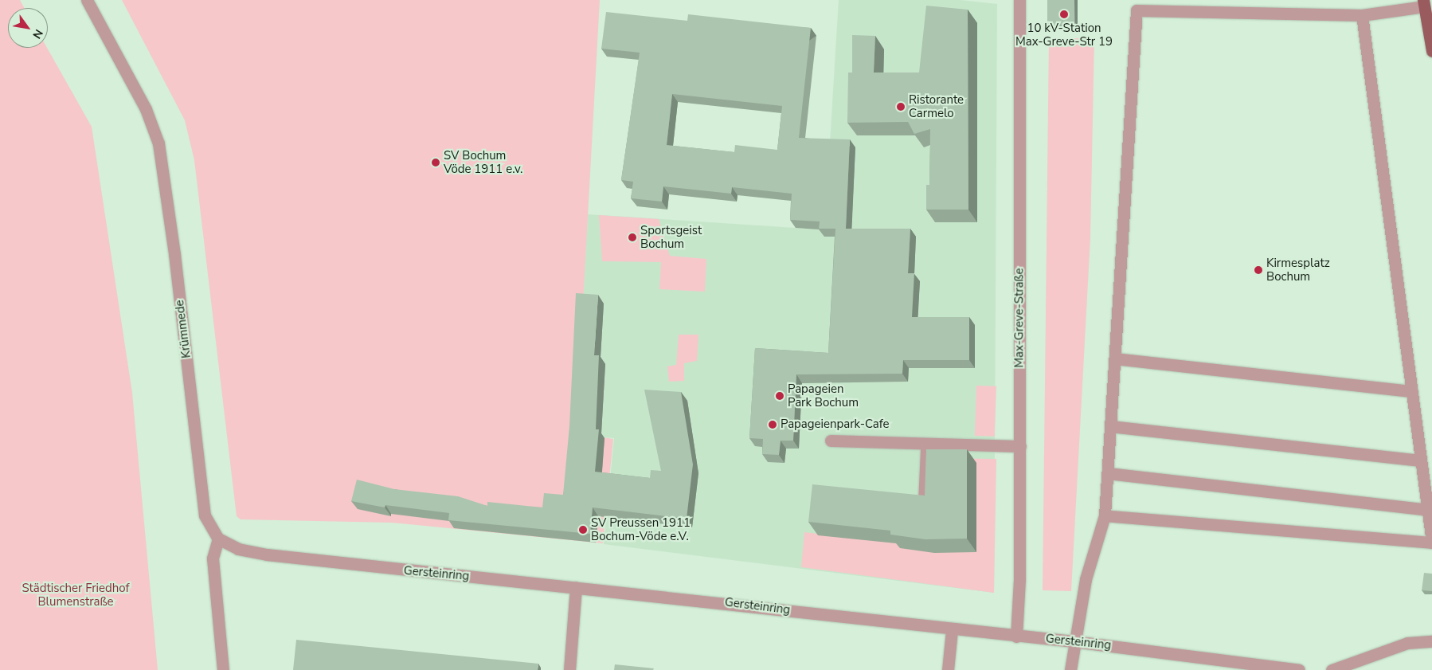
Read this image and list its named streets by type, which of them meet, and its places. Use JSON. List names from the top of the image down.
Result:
{
  "streets": {
    "street": ["Max-Greve-Straße", "Krümmede", "Gersteinring"]
  },
  "crossings": [
    ["Max-Greve-Straße", "Gersteinring"],
    ["Krümmede", "Gersteinring"]
  ],
  "parks": ["Städtischer Friedhof Blumenstraße"],
  "places": [
    "10 kV-Station Max-Greve-Str 19",
    "Ristorante Carmelo",
    "SV Bochum Vöde 1911 e.v.",
    "Sportsgeist Bochum",
    "Kirmesplatz Bochum",
    "Papageien Park Bochum",
    "Papageienpark-Cafe",
    "SV Preussen 1911 Bochum-Vöde e.V."
  ],
  "north": "bottom right"
}
